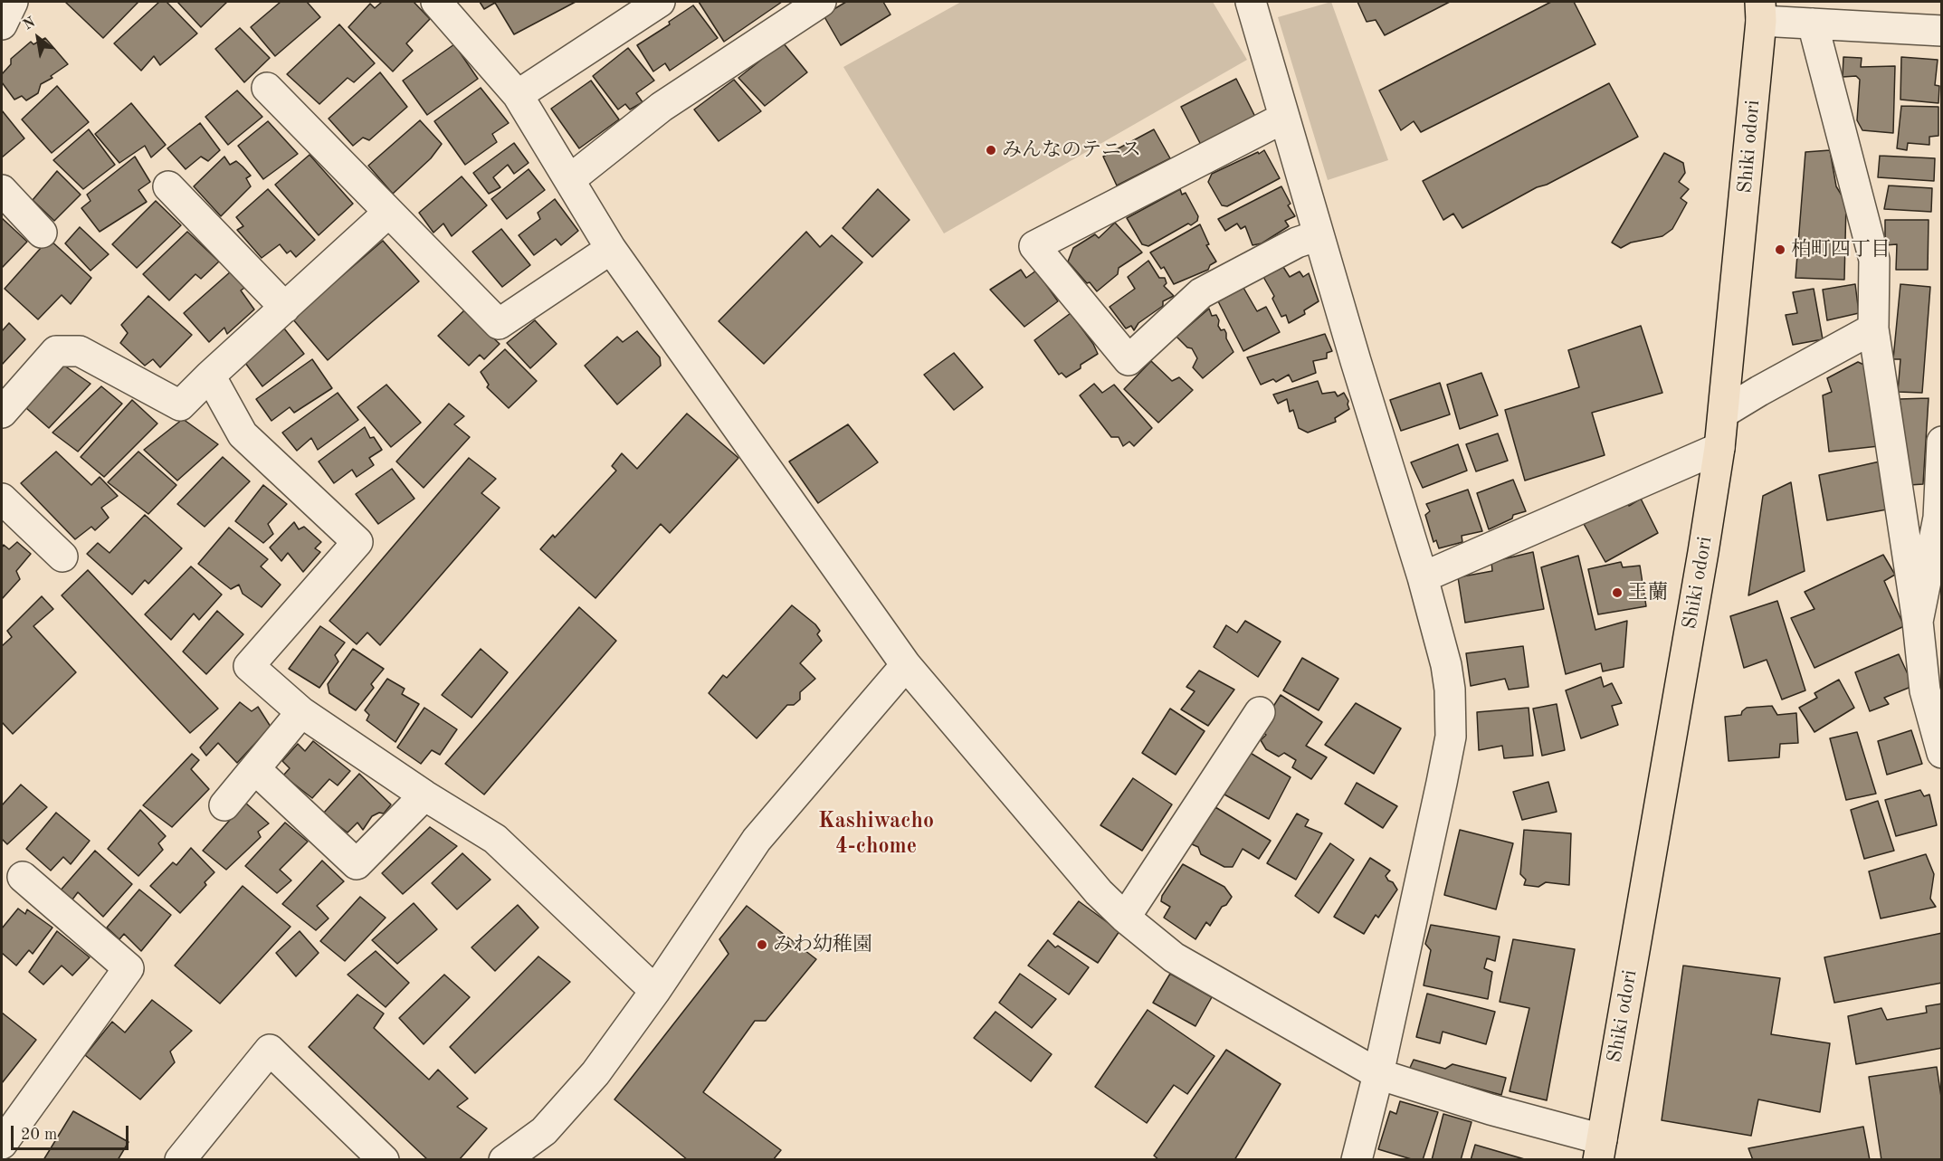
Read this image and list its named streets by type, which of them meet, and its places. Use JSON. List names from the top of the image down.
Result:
{
  "streets": {
    "main road": ["Shiki odori"]
  },
  "districts": ["Kashiwacho 4-chome"],
  "places": [
    "みんなのテニス",
    "柏町四丁目",
    "王蘭",
    "みわ幼稚園"
  ],
  "scale_bar": "20 m",
  "north": "top left"
}
